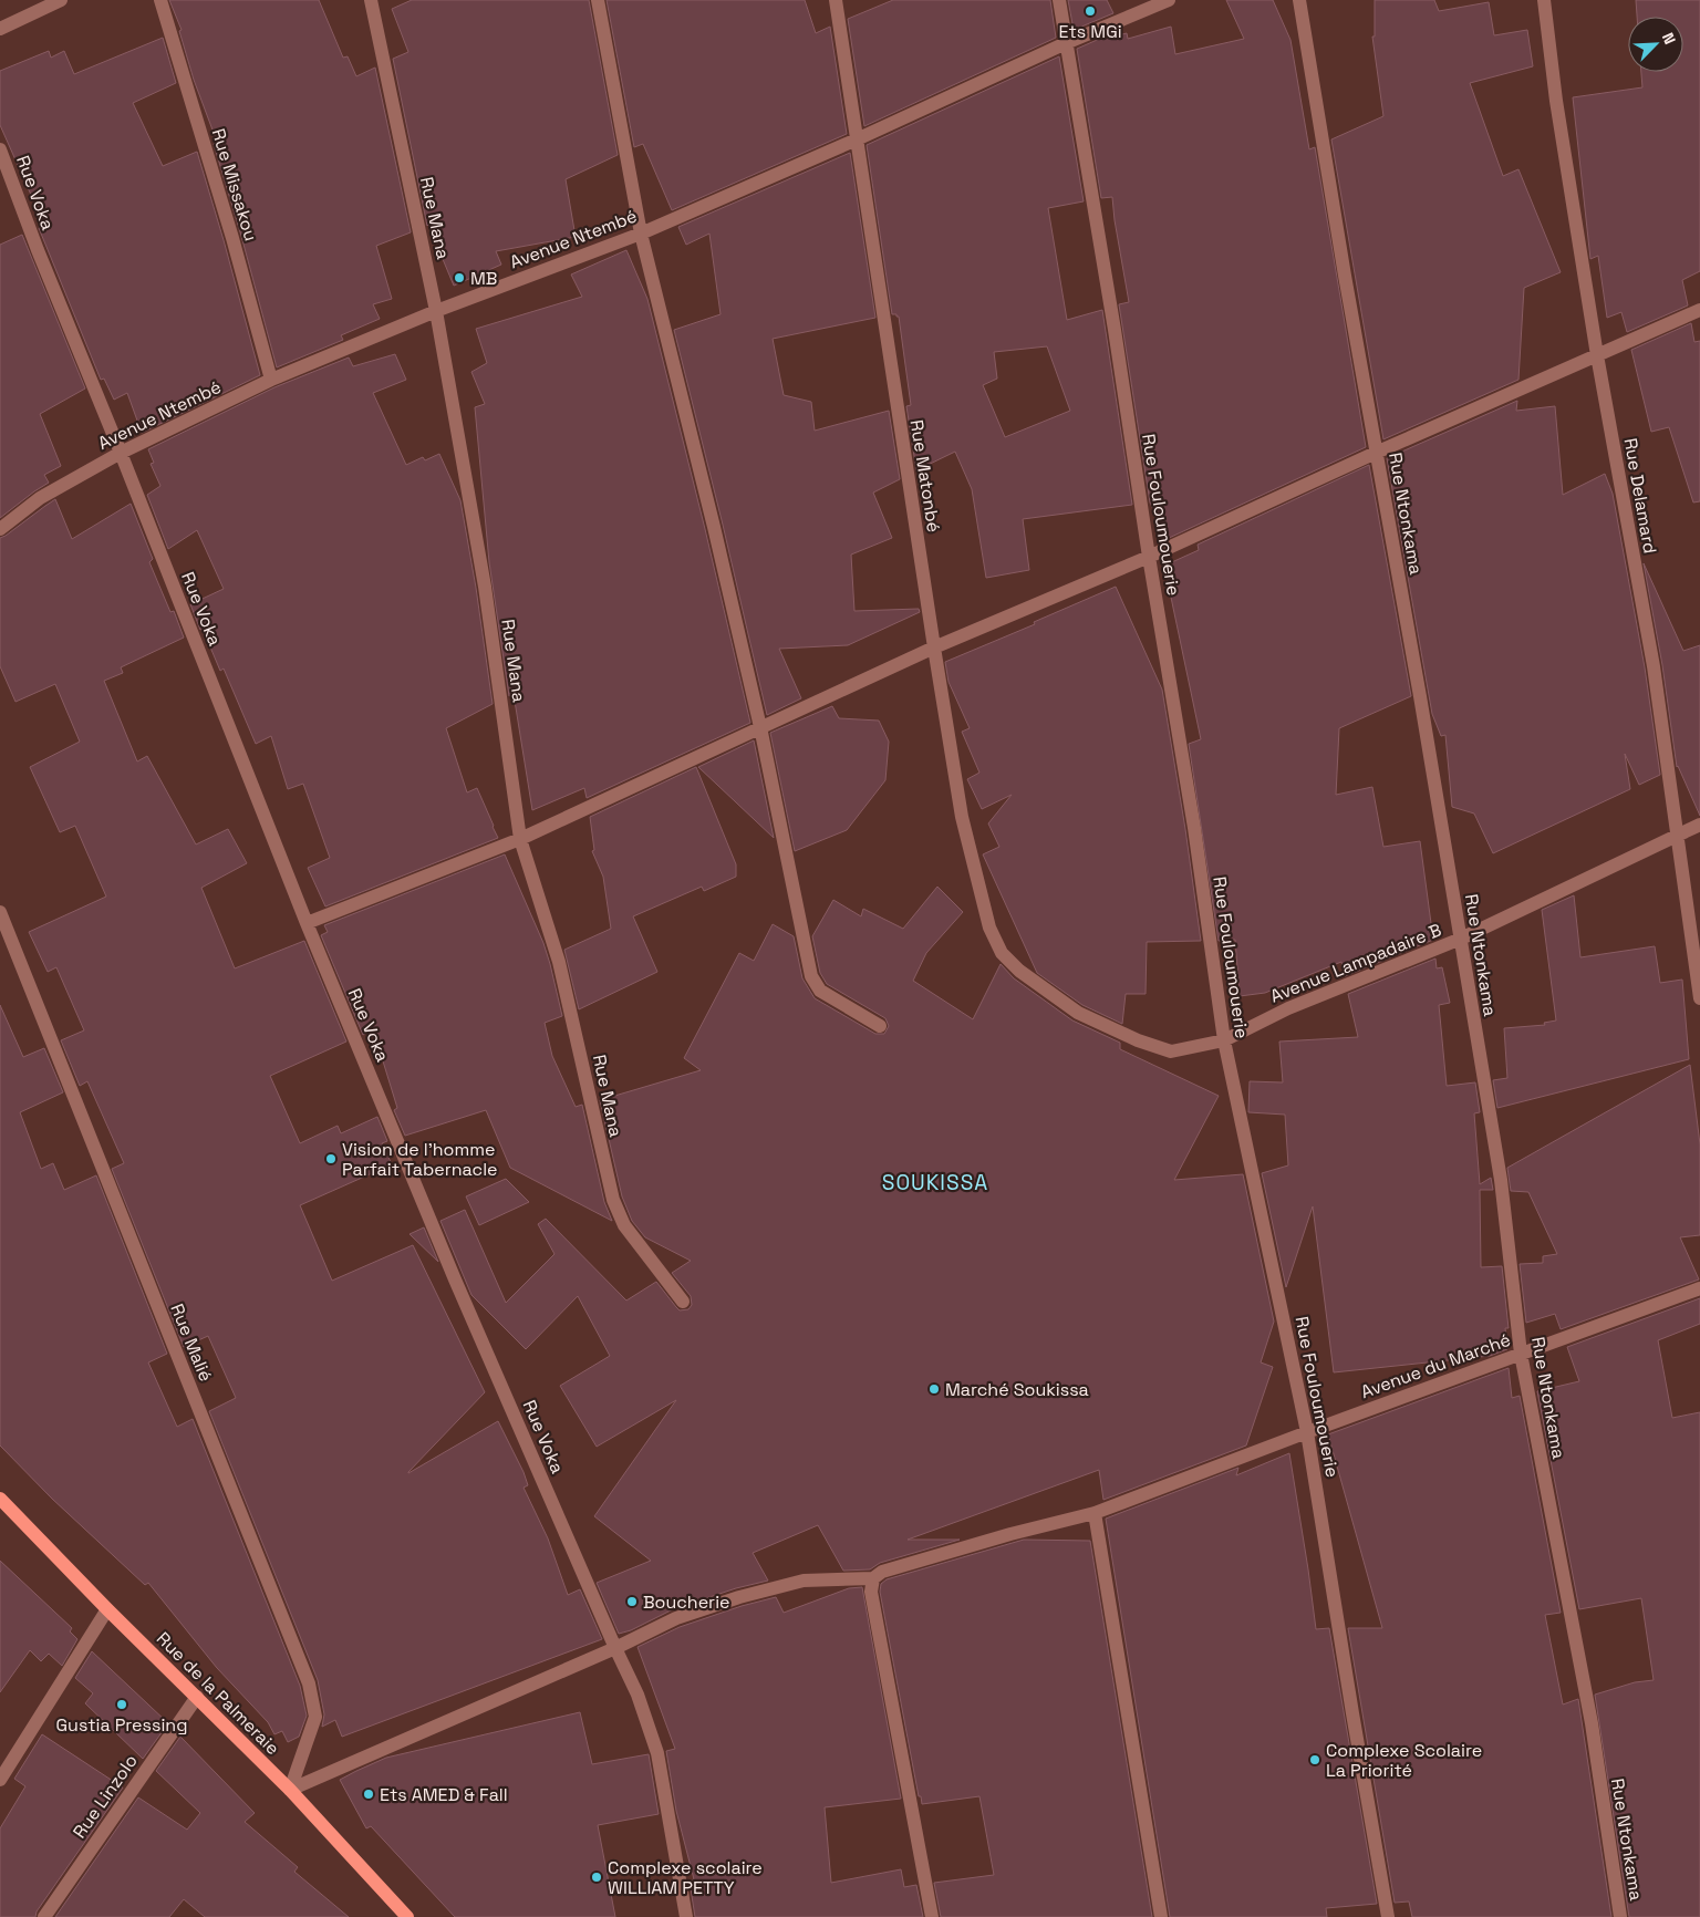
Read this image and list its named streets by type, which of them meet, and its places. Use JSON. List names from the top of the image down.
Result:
{
  "streets": {
    "main road": ["Rue de la Palmeraie"],
    "street": [
      "Rue Missakou",
      "Rue Voka",
      "Rue Mana",
      "Avenue Ntembé",
      "Rue Matonbé",
      "Rue Delamard",
      "Rue Ntonkama",
      "Rue Fouloumouerie",
      "Avenue Lampadaire B",
      "Rue Malié",
      "Avenue du Marché",
      "Rue Linzolo"
    ]
  },
  "crossings": [
    ["Rue Missakou", "Avenue Ntembé"],
    ["Rue Voka", "Avenue Ntembé"],
    ["Rue Mana", "Avenue Ntembé"],
    ["Avenue Ntembé", "Rue Matonbé"],
    ["Avenue Ntembé", "Rue Fouloumouerie"],
    ["Rue Matonbé", "Avenue Lampadaire B"],
    ["Rue Delamard", "Avenue Lampadaire B"],
    ["Rue Ntonkama", "Avenue Lampadaire B"],
    ["Rue Ntonkama", "Avenue du Marché"],
    ["Rue Fouloumouerie", "Avenue Lampadaire B"],
    ["Rue Fouloumouerie", "Avenue du Marché"],
    ["Rue Malié", "Rue de la Palmeraie"],
    ["Rue de la Palmeraie", "Rue Linzolo"]
  ],
  "districts": ["SOUKISSA"],
  "places": [
    "Ets MGi",
    "MB",
    "Vision de l'homme Parfait Tabernacle",
    "Marché Soukissa",
    "Boucherie",
    "Gustia Pressing",
    "Complexe Scolaire La Priorité",
    "Ets AMED & Fall",
    "Complexe scolaire WILLIAM PETTY"
  ],
  "north": "top right"
}
